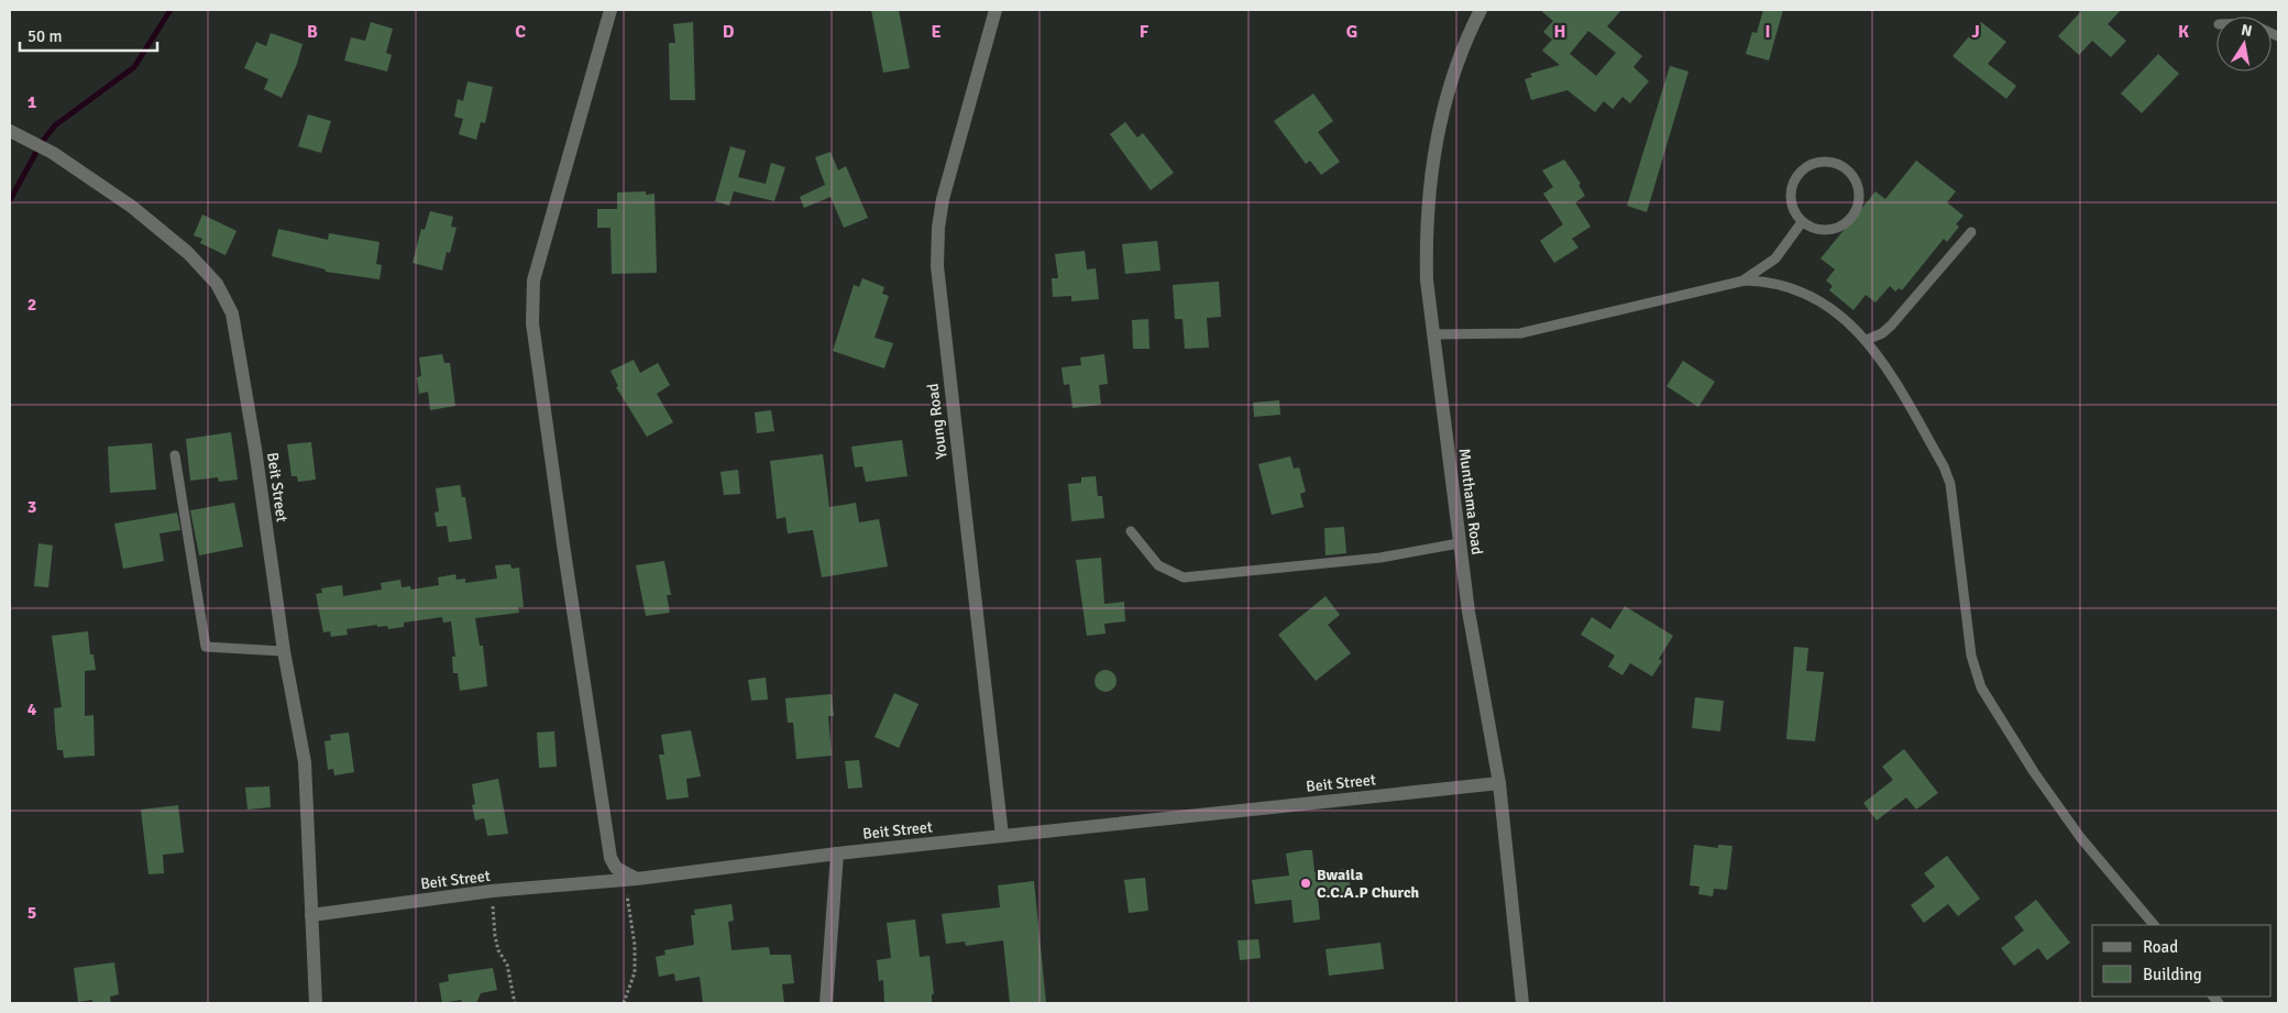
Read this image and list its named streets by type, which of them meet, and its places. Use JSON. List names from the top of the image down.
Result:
{
  "streets": {
    "street": ["Young Road", "Beit Street", "Munthama Road"]
  },
  "crossings": [
    ["Young Road", "Beit Street"],
    ["Beit Street", "Munthama Road"]
  ],
  "places": ["Bwaila C.C.A.P Church"],
  "legend": ["Road", "Building"],
  "scale_bar": "50 m",
  "north": "top",
  "grid": {
    "columns": [
      "B",
      "C",
      "D",
      "E",
      "F",
      "G",
      "H",
      "I",
      "J",
      "K"
    ],
    "rows": [
      "1",
      "2",
      "3",
      "4",
      "5"
    ]
  }
}
